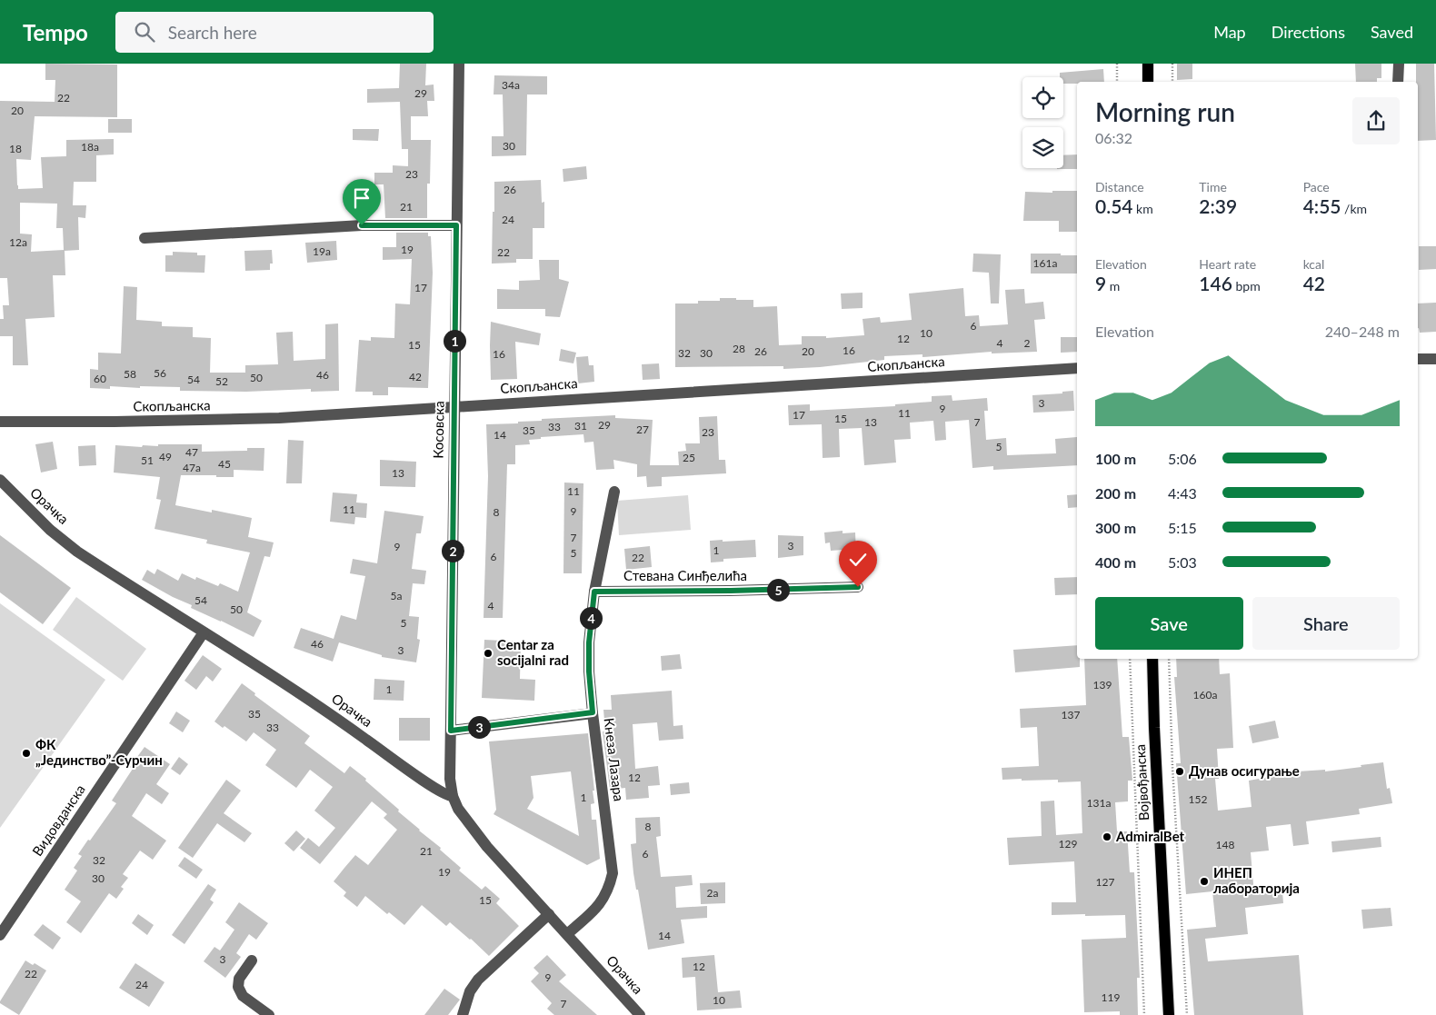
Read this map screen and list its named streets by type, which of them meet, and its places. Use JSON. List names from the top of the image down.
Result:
{
  "streets": {
    "main road": ["Војвођанска"],
    "street": [
      "Скопљанска",
      "Косовска",
      "Орачка",
      "Стевана Синђелића",
      "Кнеза Лазара",
      "Видовданска"
    ]
  },
  "crossings": [
    ["Скопљанска", "Косовска"],
    ["Косовска", "Орачка"],
    ["Орачка", "Кнеза Лазара"],
    ["Орачка", "Видовданска"],
    ["Стевана Синђелића", "Кнеза Лазара"]
  ],
  "places": [
    "Centar za socijalni rad",
    "ФК „Јединство”-Сурчин",
    "Дунав осигурање",
    "AdmiralBet",
    "ИНЕП лабораторија"
  ],
  "house_numbers": [
    "34a",
    "29",
    "22",
    "20",
    "30",
    "18a",
    "18",
    "23",
    "26",
    "21",
    "24",
    "12a",
    "19",
    "19a",
    "22",
    "161a",
    "17",
    "6",
    "10",
    "12",
    "4",
    "2",
    "15",
    "28",
    "16",
    "26",
    "20",
    "32",
    "30",
    "16",
    "56",
    "58",
    "46",
    "42",
    "50",
    "60",
    "54",
    "52",
    "3",
    "9",
    "11",
    "17",
    "15",
    "13",
    "7",
    "29",
    "31",
    "33",
    "27",
    "35",
    "23",
    "14",
    "5",
    "47",
    "49",
    "25",
    "51",
    "45",
    "47a",
    "13",
    "11",
    "11",
    "9",
    "8",
    "7",
    "3",
    "9",
    "1",
    "5",
    "6",
    "22",
    "5a",
    "54",
    "4",
    "50",
    "5",
    "46",
    "3",
    "139",
    "1",
    "160a",
    "35",
    "137",
    "33",
    "12",
    "1",
    "152",
    "131a",
    "8",
    "129",
    "148",
    "21",
    "6",
    "32",
    "19",
    "30",
    "127",
    "2a",
    "15",
    "14",
    "3",
    "12",
    "22",
    "9",
    "24",
    "119",
    "10",
    "7"
  ],
  "page": {
    "header": "Tempo",
    "search": "Search here",
    "nav": ["Map", "Directions", "Saved"],
    "heading": ["Morning run", "06:32"],
    "stats": [
      ["Distance", "0.54 km"],
      ["Time", "2:39"],
      ["Pace", "4:55 /km"],
      ["Elevation", "9 m"],
      ["Heart rate", "146 bpm"],
      ["kcal", "42"]
    ],
    "chart": ["Elevation", "240–248 m"],
    "pins": [
      "1",
      "2",
      "5",
      "4",
      "3"
    ],
    "list": [
      {
        "name": "100 m",
        "note": "5:06"
      },
      {
        "name": "200 m",
        "note": "4:43"
      },
      {
        "name": "300 m",
        "note": "5:15"
      },
      {
        "name": "400 m",
        "note": "5:03"
      }
    ],
    "buttons": ["Save", "Share"]
  }
}
